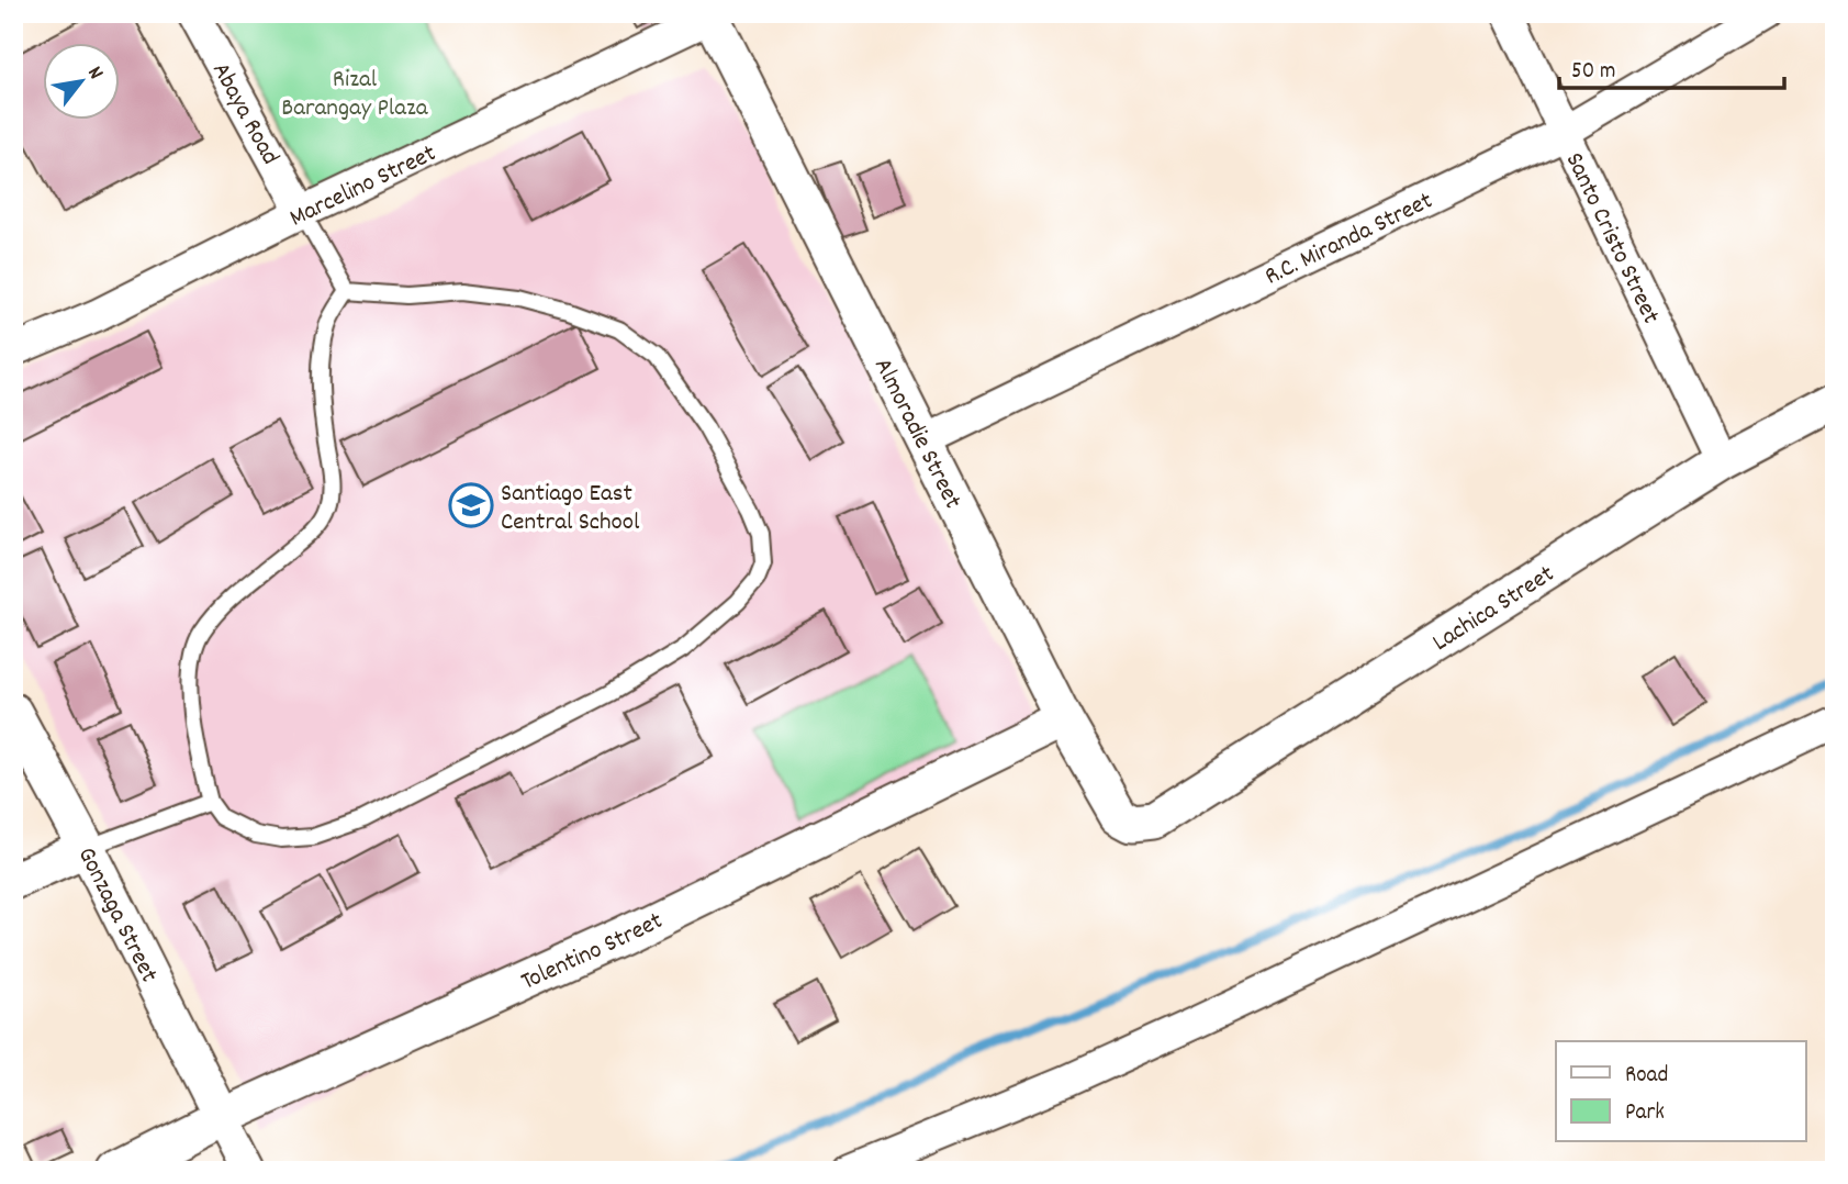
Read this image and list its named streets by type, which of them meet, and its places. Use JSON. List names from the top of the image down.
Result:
{
  "streets": {
    "street": [
      "Abaya Road",
      "Marcelino Street",
      "R.C. Miranda Street",
      "Santo Cristo Street",
      "Almoradie Street",
      "Lachica Street",
      "Gonzaga Street",
      "Tolentino Street"
    ]
  },
  "crossings": [
    ["Abaya Road", "Marcelino Street"],
    ["Marcelino Street", "Almoradie Street"],
    ["R.C. Miranda Street", "Santo Cristo Street"],
    ["R.C. Miranda Street", "Almoradie Street"],
    ["Santo Cristo Street", "Lachica Street"],
    ["Almoradie Street", "Lachica Street"],
    ["Almoradie Street", "Tolentino Street"],
    ["Gonzaga Street", "Tolentino Street"]
  ],
  "parks": ["Rizal Barangay Plaza"],
  "places": {
    "school or university": ["Santiago East Central School"]
  },
  "legend": ["Road", "Park"],
  "scale_bar": "50 m",
  "north": "top right"
}
